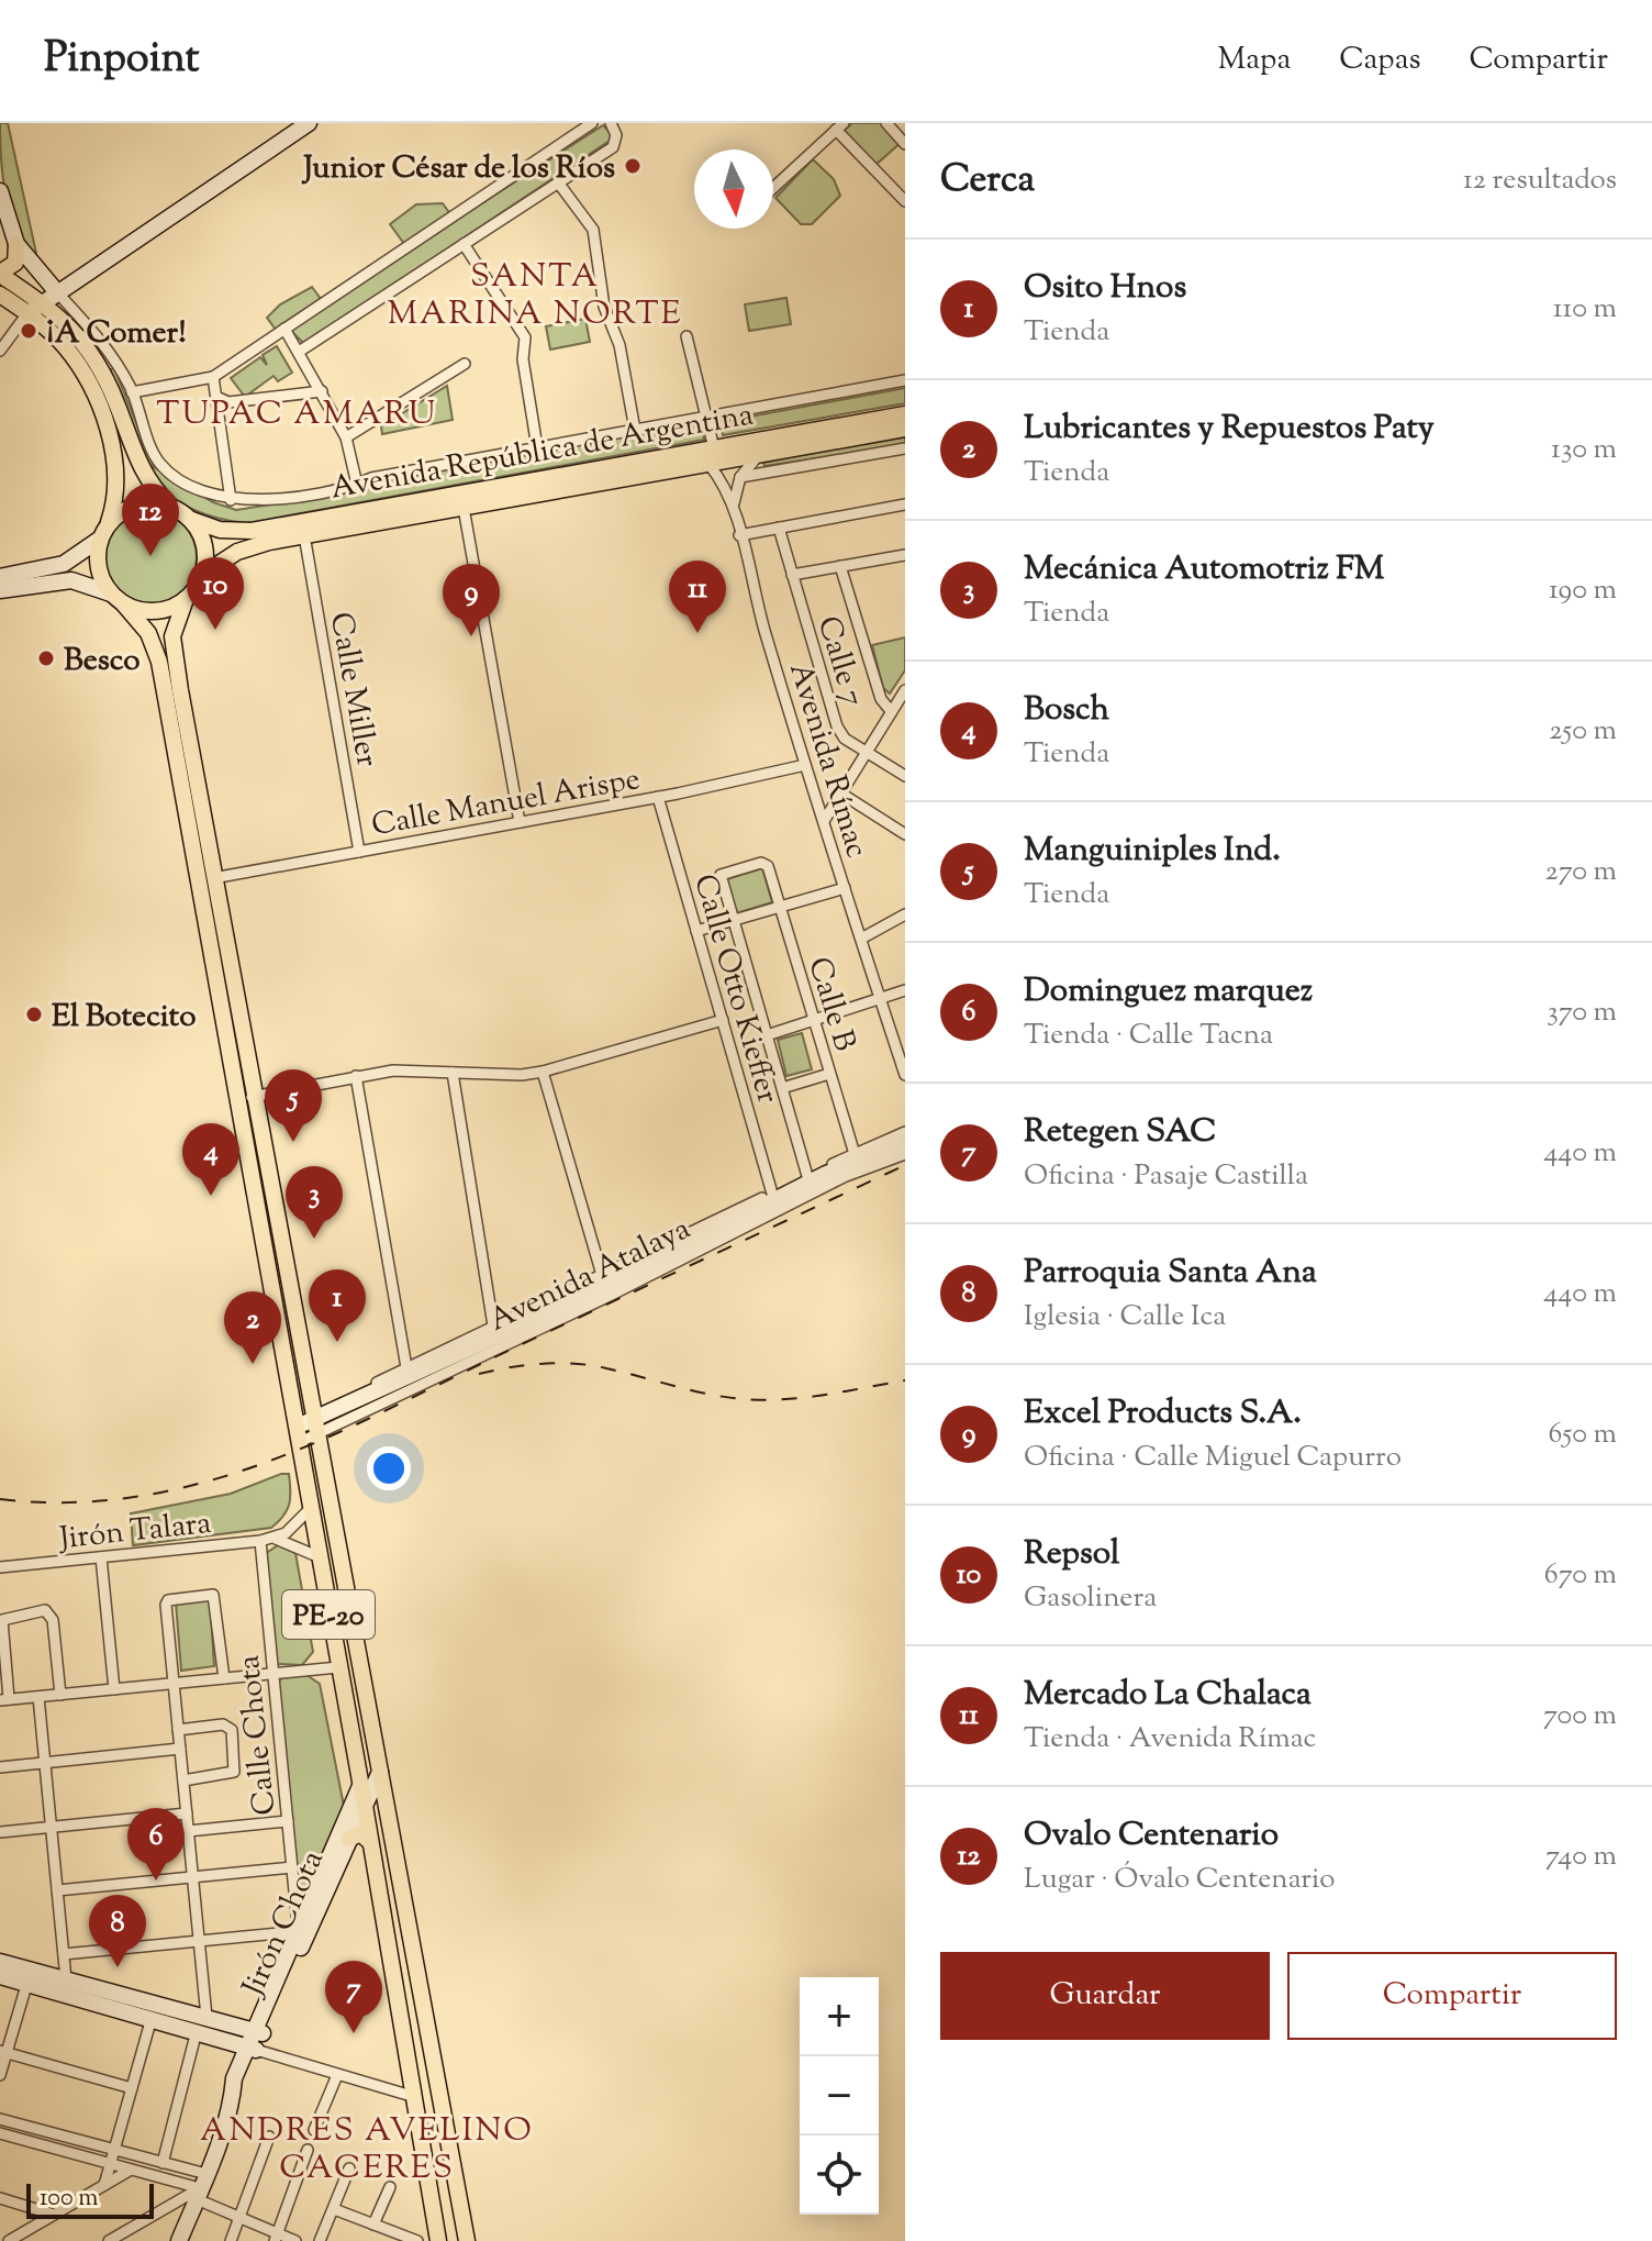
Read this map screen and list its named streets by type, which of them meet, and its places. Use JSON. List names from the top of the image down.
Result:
{
  "streets": {
    "main road": ["Avenida República de Argentina", "PE-20"],
    "street": [
      "Calle 7",
      "Calle Miller",
      "Avenida Rímac",
      "Calle Manuel Arispe",
      "Calle Otto Kieffer",
      "Calle B",
      "Avenida Atalaya",
      "Jirón Talara",
      "Calle Chota",
      "Jirón Chota"
    ]
  },
  "crossings": [
    ["Avenida República de Argentina", "Calle Miller"],
    ["Avenida República de Argentina", "Avenida Rímac"],
    ["Calle Miller", "Calle Manuel Arispe"],
    ["Avenida Rímac", "Calle Manuel Arispe"],
    ["Calle Manuel Arispe", "Calle Otto Kieffer"],
    ["Calle Otto Kieffer", "Avenida Atalaya"],
    ["Calle B", "Avenida Atalaya"],
    ["Avenida Atalaya", "PE-20"],
    ["Jirón Talara", "Calle Chota"],
    ["PE-20", "Jirón Chota"],
    ["Calle Chota", "Jirón Chota"]
  ],
  "districts": ["SANTA MARINA NORTE", "TUPAC AMARU", "ANDRES AVELINO CACERES"],
  "places": [
    "Junior César de los Ríos",
    "¡A Comer!",
    "Besco",
    "El Botecito"
  ],
  "scale_bar": "100 m",
  "north": "bottom",
  "page": {
    "header": "Pinpoint",
    "nav": ["Mapa", "Capas", "Compartir"],
    "heading": ["Cerca", "12 resultados"],
    "list": [
      {
        "mark": "1",
        "name": "Osito Hnos",
        "note": "Tienda",
        "value": "110 m"
      },
      {
        "mark": "2",
        "name": "Lubricantes y Repuestos Paty",
        "note": "Tienda",
        "value": "130 m"
      },
      {
        "mark": "3",
        "name": "Mecánica Automotriz FM",
        "note": "Tienda",
        "value": "190 m"
      },
      {
        "mark": "4",
        "name": "Bosch",
        "note": "Tienda",
        "value": "250 m"
      },
      {
        "mark": "5",
        "name": "Manguiniples Ind.",
        "note": "Tienda",
        "value": "270 m"
      },
      {
        "mark": "6",
        "name": "Dominguez marquez",
        "note": "Tienda · Calle Tacna",
        "value": "370 m"
      },
      {
        "mark": "7",
        "name": "Retegen SAC",
        "note": "Oficina · Pasaje Castilla",
        "value": "440 m"
      },
      {
        "mark": "8",
        "name": "Parroquia Santa Ana",
        "note": "Iglesia · Calle Ica",
        "value": "440 m"
      },
      {
        "mark": "9",
        "name": "Excel Products S.A.",
        "note": "Oficina · Calle Miguel Capurro",
        "value": "650 m"
      },
      {
        "mark": "10",
        "name": "Repsol",
        "note": "Gasolinera",
        "value": "670 m"
      },
      {
        "mark": "11",
        "name": "Mercado La Chalaca",
        "note": "Tienda · Avenida Rímac",
        "value": "700 m"
      },
      {
        "mark": "12",
        "name": "Ovalo Centenario",
        "note": "Lugar · Óvalo Centenario",
        "value": "740 m"
      }
    ],
    "pins": [
      "12",
      "10",
      "11",
      "9",
      "5",
      "4",
      "3",
      "1",
      "2",
      "6",
      "8",
      "7"
    ],
    "buttons": ["Guardar", "Compartir"],
    "map_buttons": ["+", "−"],
    "scale": "100 m"
  }
}
